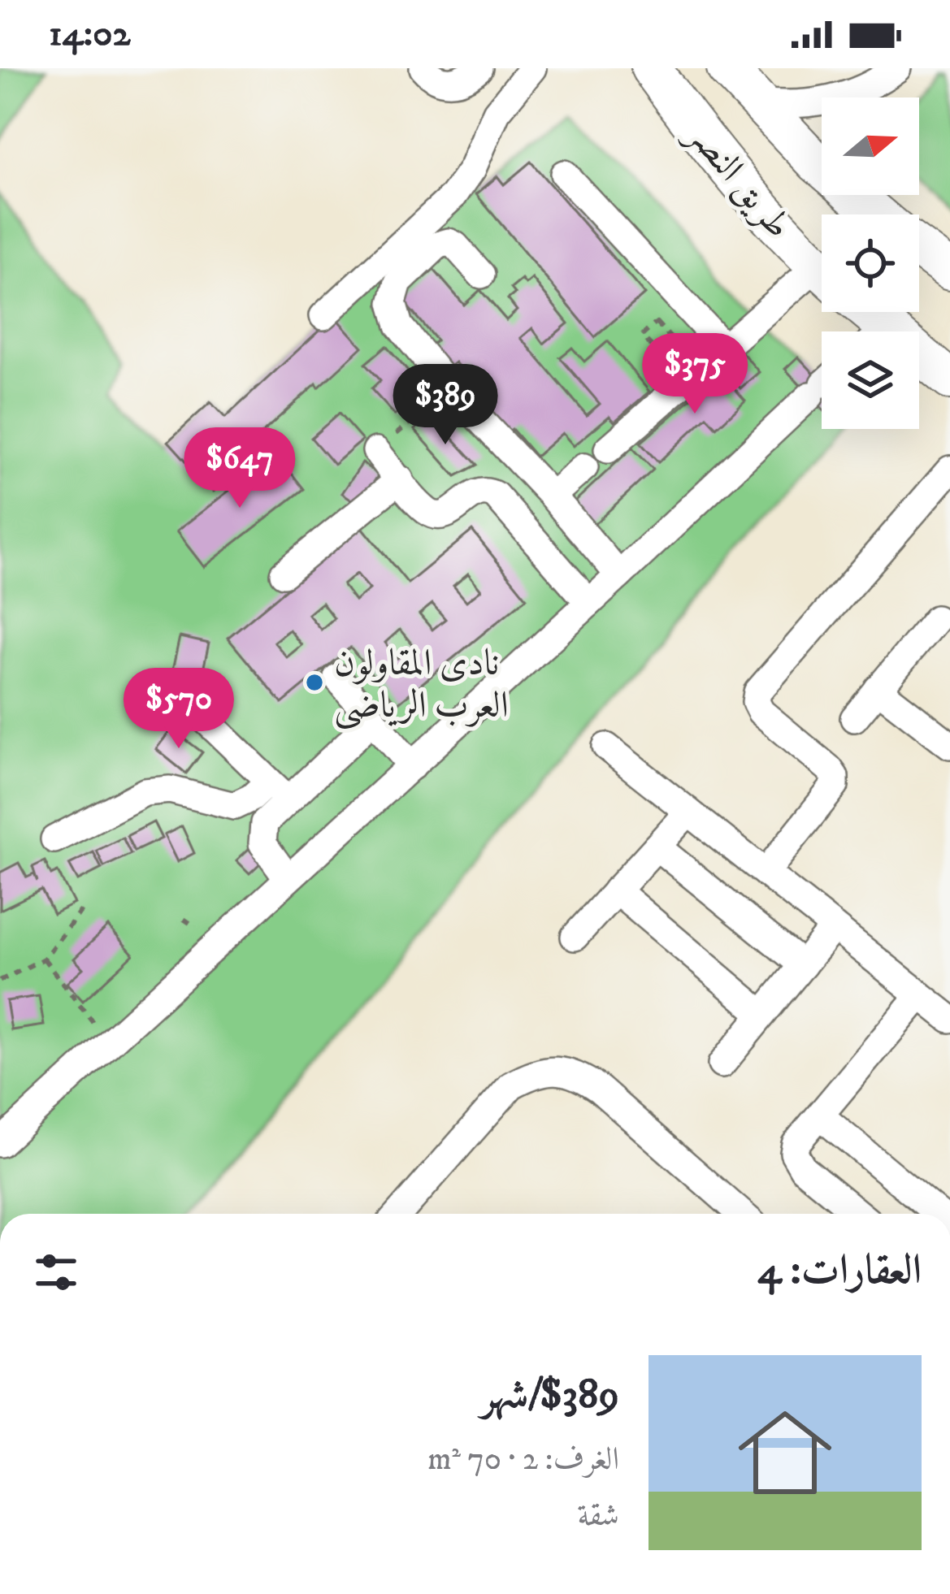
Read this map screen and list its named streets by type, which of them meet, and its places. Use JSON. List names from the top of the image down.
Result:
{
  "streets": {
    "highway": ["طريق النصر"]
  },
  "places": ["نادى المقاولون العرب الرياضى"],
  "north": "right",
  "page": {
    "status": "14:02",
    "price": [
      "$375",
      "$389",
      "$647",
      "$570"
    ],
    "heading": "العقارات: 4",
    "list": [
      {
        "name": "$389/شهر",
        "note": "الغرف: 2 · 70 m² · شقة"
      }
    ]
  }
}
